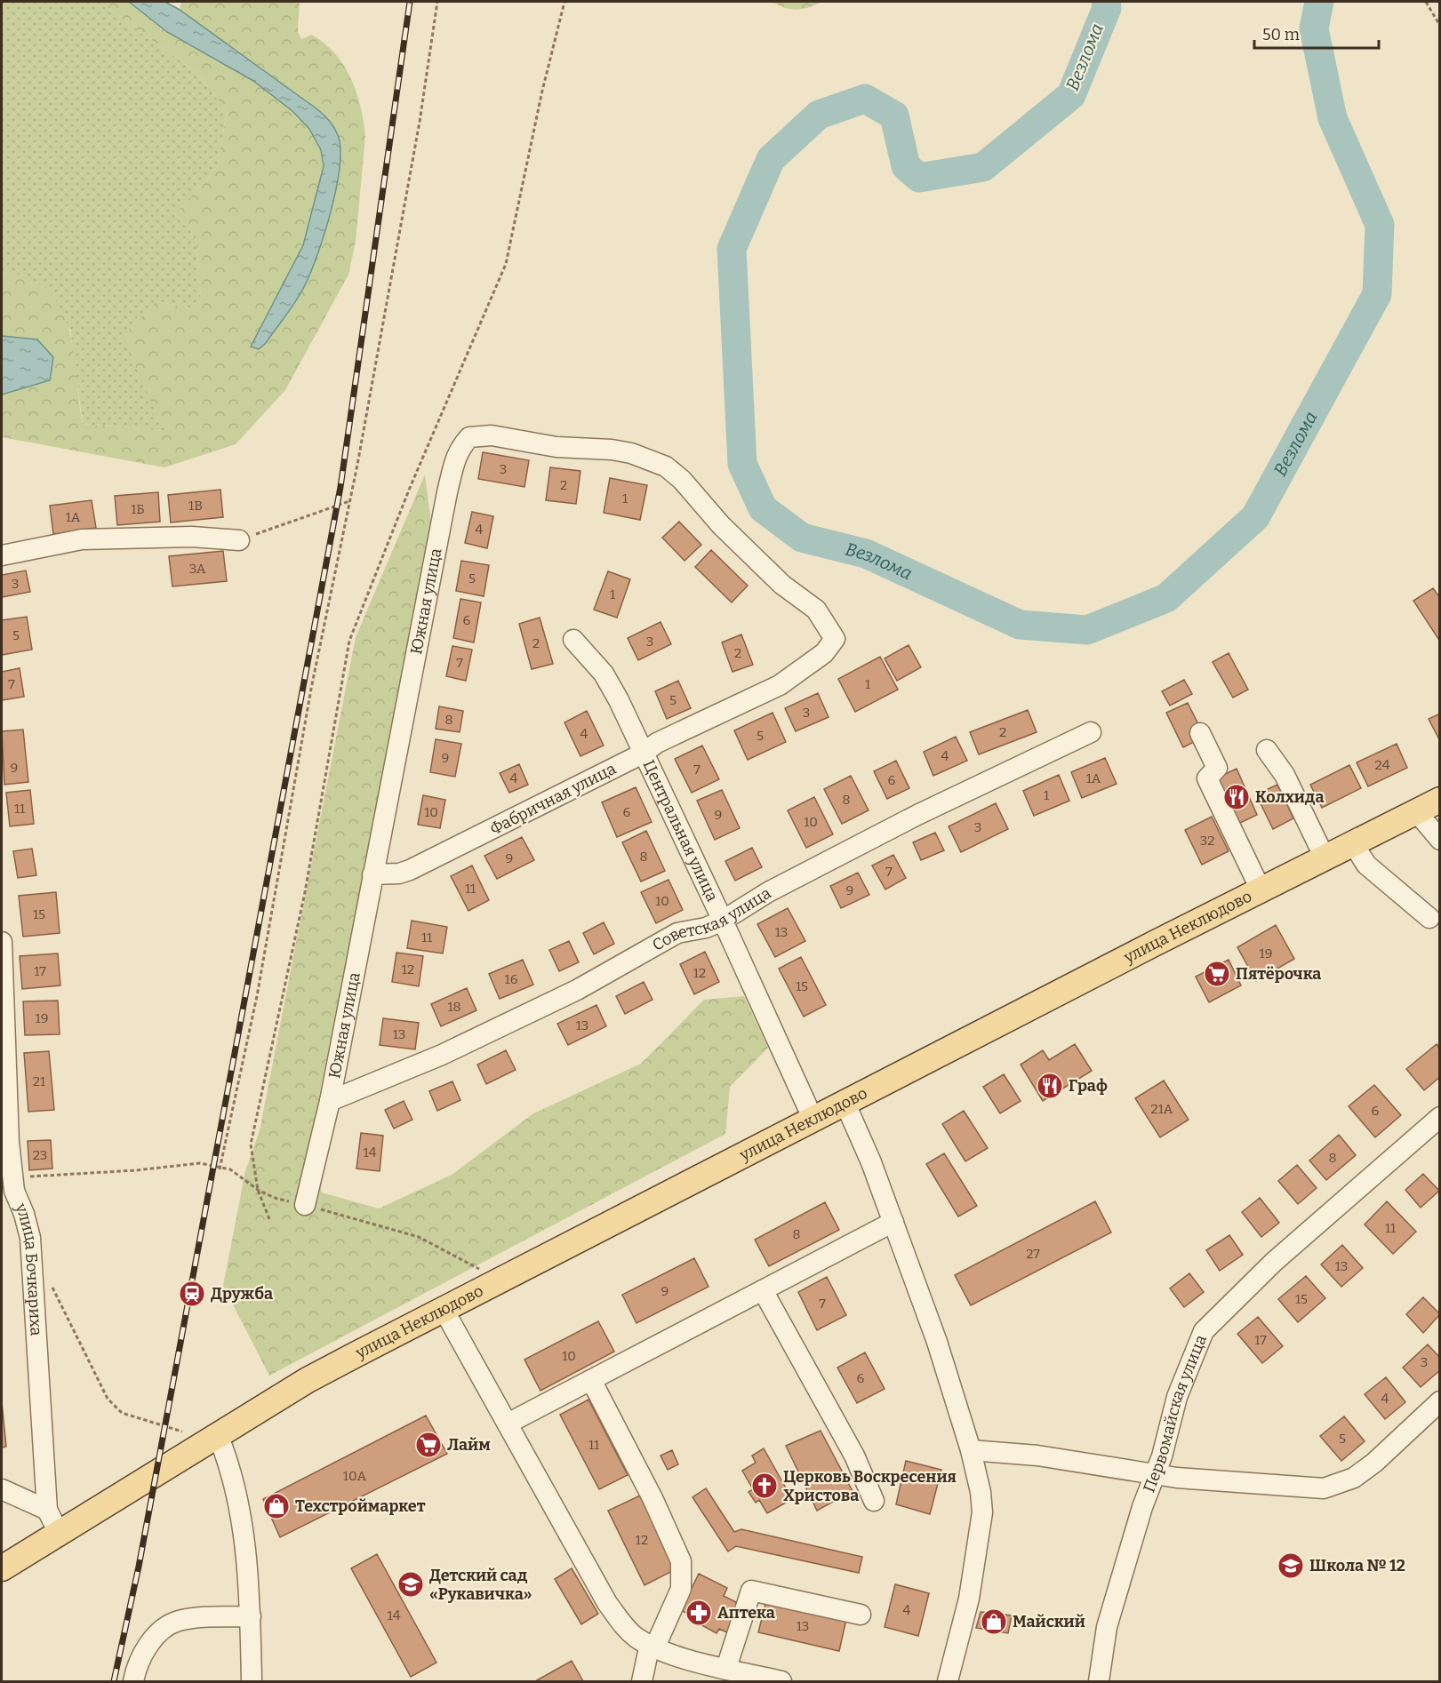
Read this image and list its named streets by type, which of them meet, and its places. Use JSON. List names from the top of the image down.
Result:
{
  "streets": {
    "main road": ["улица Неклюдово"],
    "street": [
      "Южная улица",
      "Фабричная улица",
      "Центральная улица",
      "Советская улица",
      "улица Бочкариха",
      "Первомайская улица"
    ]
  },
  "crossings": [
    ["Южная улица", "Фабричная улица"],
    ["Южная улица", "Советская улица"],
    ["Фабричная улица", "Центральная улица"],
    ["Центральная улица", "Советская улица"],
    ["Центральная улица", "улица Неклюдово"],
    ["улица Неклюдово", "улица Бочкариха"]
  ],
  "water": ["Везлома"],
  "places": {
    "restaurant": ["Колхида", "Граф"],
    "supermarket": ["Пятёрочка", "Лайм"],
    "station": ["Дружба"],
    "church": ["Церковь Воскресения Христова"],
    "shop": ["Техстроймаркет", "Майский"],
    "school or university": ["Школа № 12", "Детский сад «Рукавичка»"],
    "pharmacy": ["Аптека"]
  },
  "house_numbers": [
    "3",
    "2",
    "1",
    "1В",
    "1Б",
    "1А",
    "4",
    "3А",
    "5",
    "3",
    "1",
    "6",
    "5",
    "3",
    "2",
    "2",
    "7",
    "7",
    "1",
    "5",
    "3",
    "8",
    "2",
    "4",
    "5",
    "4",
    "9",
    "24",
    "9",
    "7",
    "4",
    "1А",
    "6",
    "1",
    "8",
    "11",
    "10",
    "6",
    "9",
    "10",
    "3",
    "32",
    "8",
    "9",
    "7",
    "11",
    "9",
    "10",
    "15",
    "13",
    "11",
    "19",
    "12",
    "17",
    "12",
    "16",
    "15",
    "18",
    "19",
    "13",
    "13",
    "21",
    "21А",
    "6",
    "14",
    "23",
    "8",
    "11",
    "8",
    "27",
    "13",
    "9",
    "15",
    "7",
    "17",
    "10",
    "3",
    "6",
    "4",
    "5",
    "11",
    "10А",
    "12",
    "4",
    "14",
    "13"
  ],
  "scale_bar": "50 m"
}
